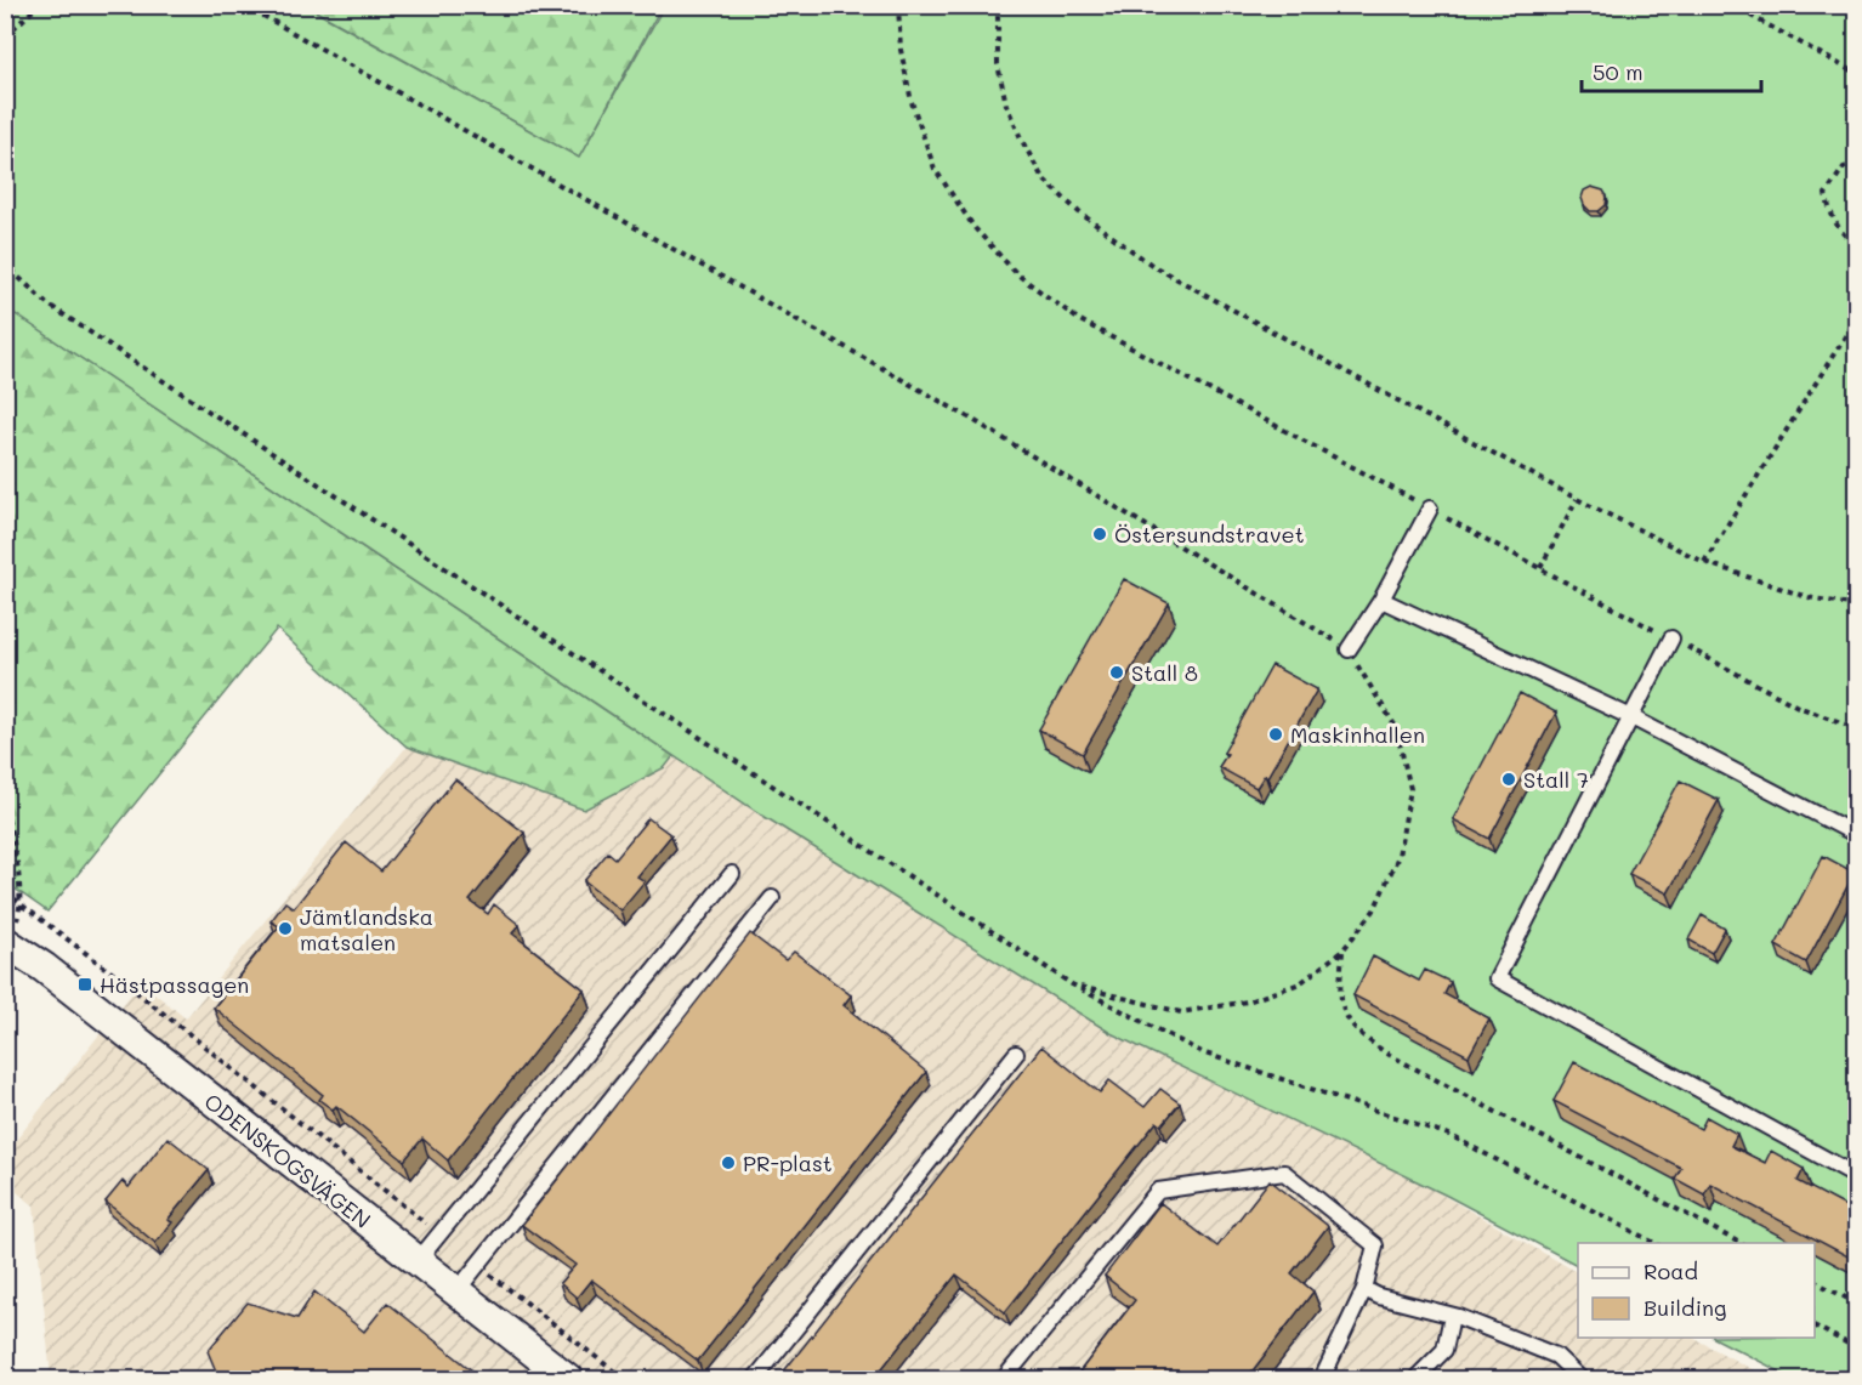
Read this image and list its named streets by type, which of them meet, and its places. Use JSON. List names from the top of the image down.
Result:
{
  "streets": {
    "street": ["ODENSKOGSVÄGEN"]
  },
  "places": {
    "other": [
      "Östersundstravet",
      "Stall 8",
      "Maskinhallen",
      "Stall 7",
      "Jämtlandska matsalen",
      "PR-plast"
    ],
    "transit": ["Hästpassagen"]
  },
  "legend": ["Road", "Building"],
  "scale_bar": "50 m"
}
